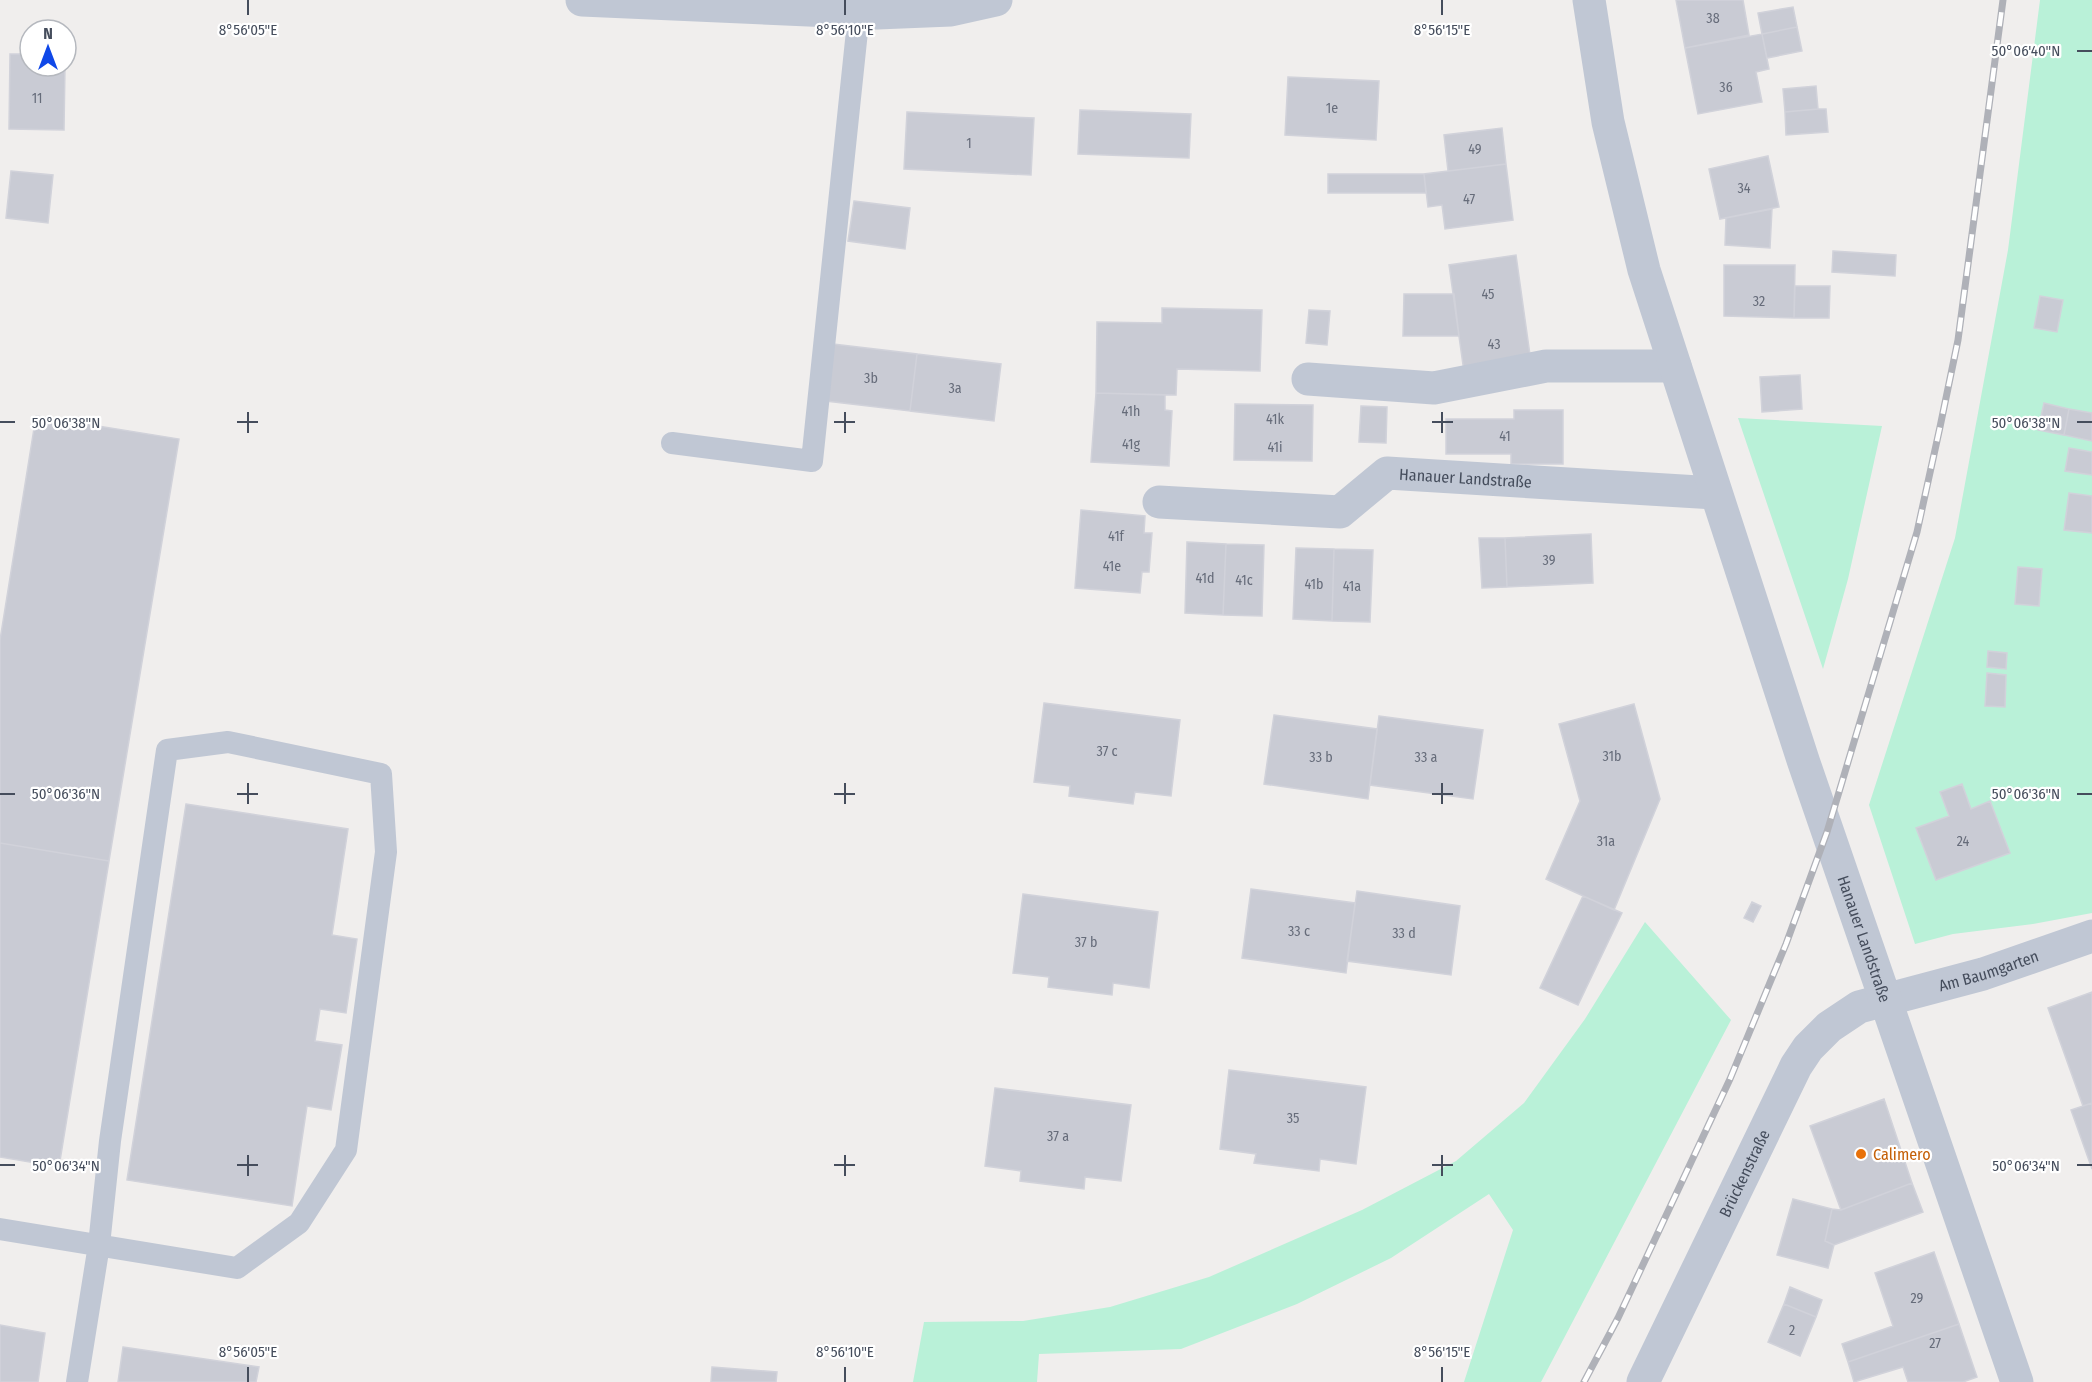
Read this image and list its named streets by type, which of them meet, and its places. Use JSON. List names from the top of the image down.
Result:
{
  "streets": {
    "street": ["Hanauer Landstraße", "Am Baumgarten", "Brückenstraße"]
  },
  "crossings": [
    ["Hanauer Landstraße", "Am Baumgarten"],
    ["Hanauer Landstraße", "Brückenstraße"],
    ["Am Baumgarten", "Brückenstraße"]
  ],
  "places": ["Calimero"],
  "house_numbers": [
    "38",
    "36",
    "11",
    "1e",
    "1",
    "49",
    "34",
    "47",
    "45",
    "32",
    "43",
    "3b",
    "3a",
    "41h",
    "41k",
    "41",
    "41g",
    "41i",
    "41f",
    "39",
    "41e",
    "41d",
    "41c",
    "41b",
    "41a",
    "37 c",
    "31b",
    "33 b",
    "33 a",
    "31a",
    "24",
    "33 c",
    "33 d",
    "37 b",
    "35",
    "37 a",
    "29",
    "2",
    "27"
  ],
  "north": "top",
  "coordinates": [
    "8°56'05\"E",
    "8°56'10\"E",
    "8°56'15\"E",
    "50°06'40\"N",
    "50°06'38\"N",
    "50°06'36\"N",
    "50°06'34\"N"
  ]
}
